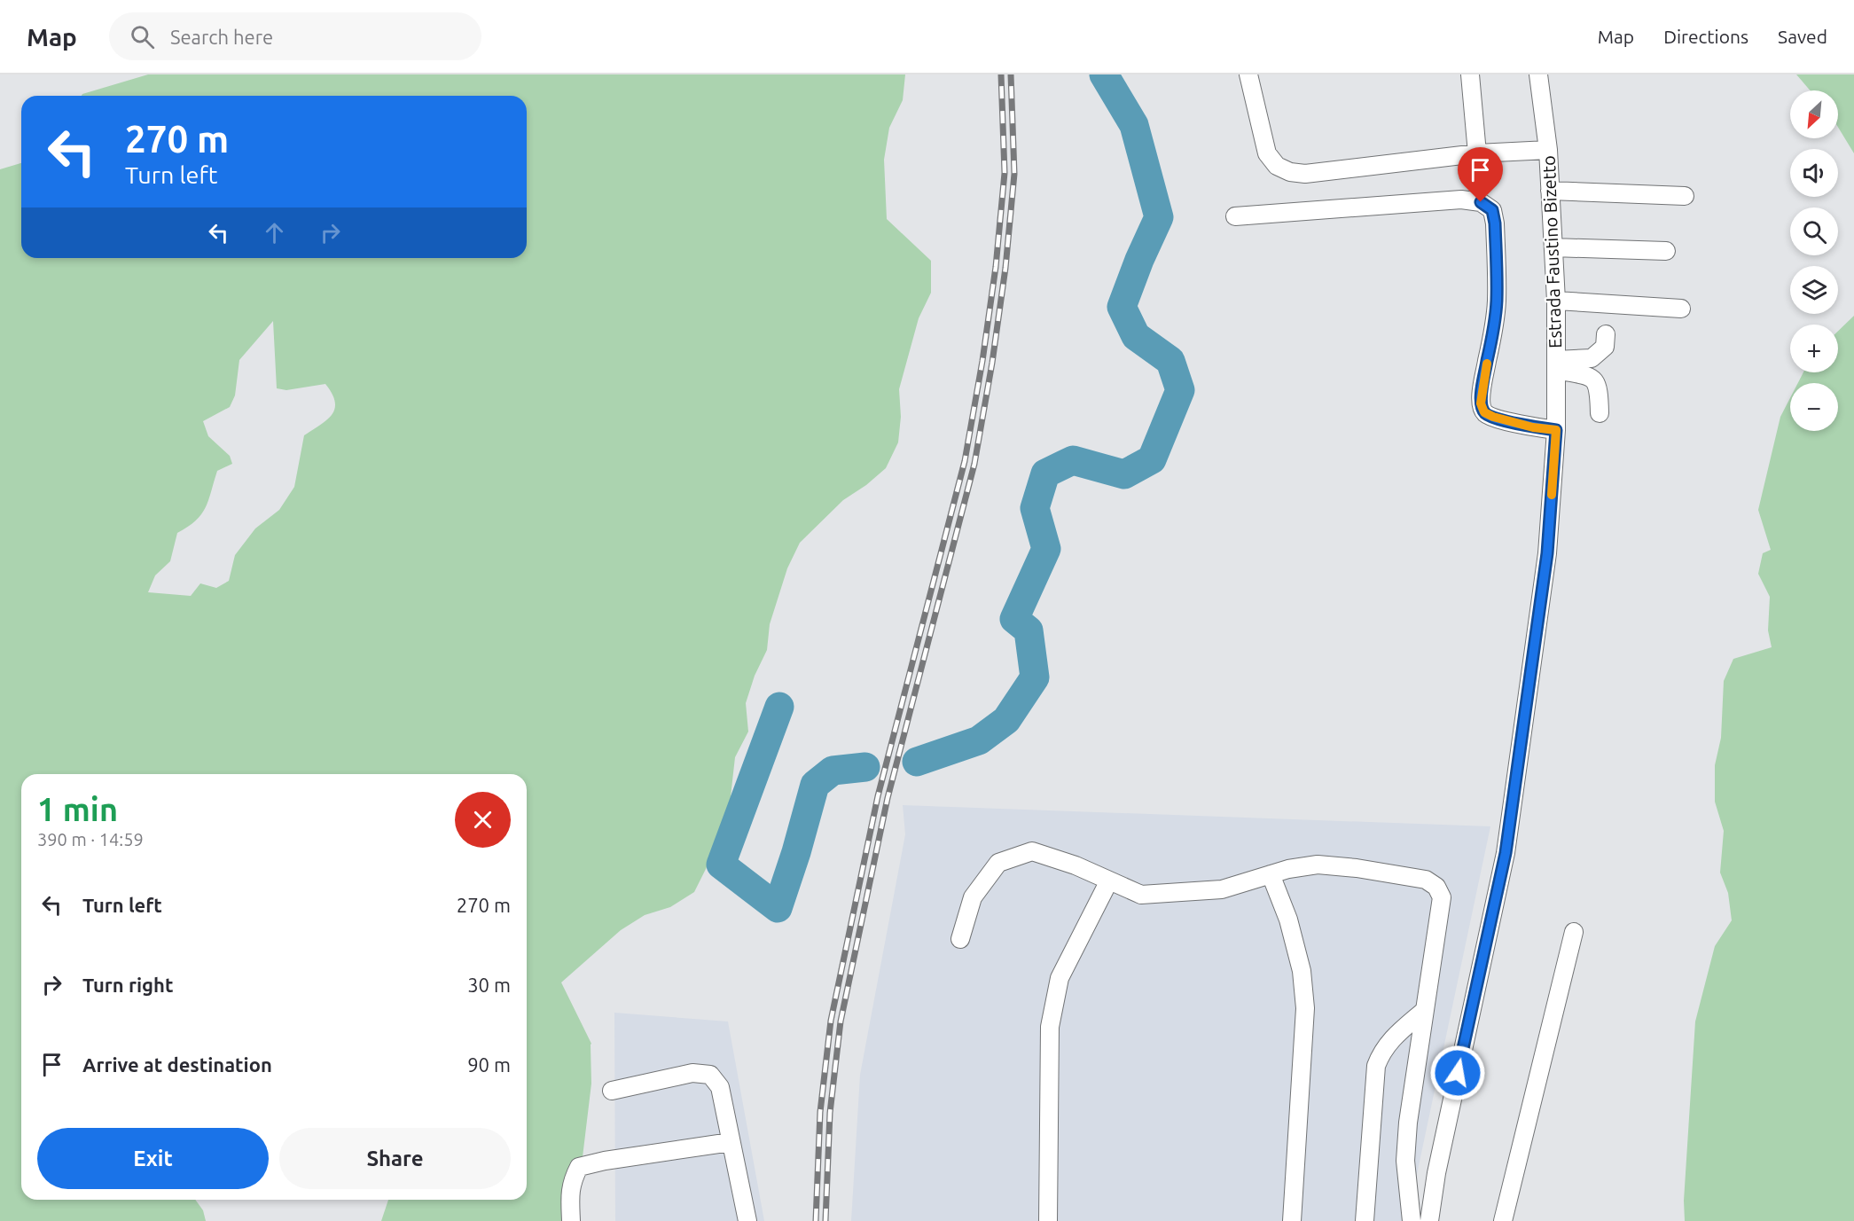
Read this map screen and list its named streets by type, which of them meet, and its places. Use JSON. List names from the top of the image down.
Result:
{
  "streets": {
    "street": ["Estrada Faustino Bizetto"]
  },
  "north": "bottom left",
  "page": {
    "header": "Map",
    "search": "Search here",
    "nav": ["Map", "Directions", "Saved"],
    "map_buttons": ["+", "−"],
    "turn": ["270 m", "Turn left"],
    "heading": ["1 min", "390 m · 14:59"],
    "list": [
      {
        "name": "Turn left",
        "value": "270 m"
      },
      {
        "name": "Turn right",
        "value": "30 m"
      },
      {
        "name": "Arrive at destination",
        "value": "90 m"
      }
    ],
    "buttons": ["Exit", "Share"]
  }
}
